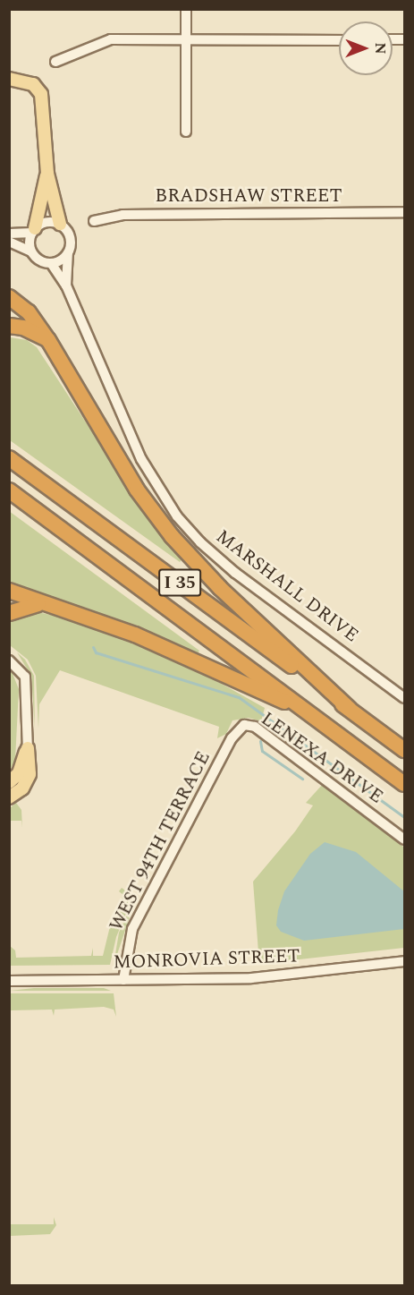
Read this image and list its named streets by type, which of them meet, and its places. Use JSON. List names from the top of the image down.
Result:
{
  "streets": {
    "highway": ["I 35"],
    "street": [
      "BRADSHAW STREET",
      "MARSHALL DRIVE",
      "LENEXA DRIVE",
      "WEST 94TH TERRACE",
      "MONROVIA STREET"
    ]
  },
  "crossings": [
    ["LENEXA DRIVE", "WEST 94TH TERRACE"],
    ["WEST 94TH TERRACE", "MONROVIA STREET"]
  ],
  "north": "right"
}
